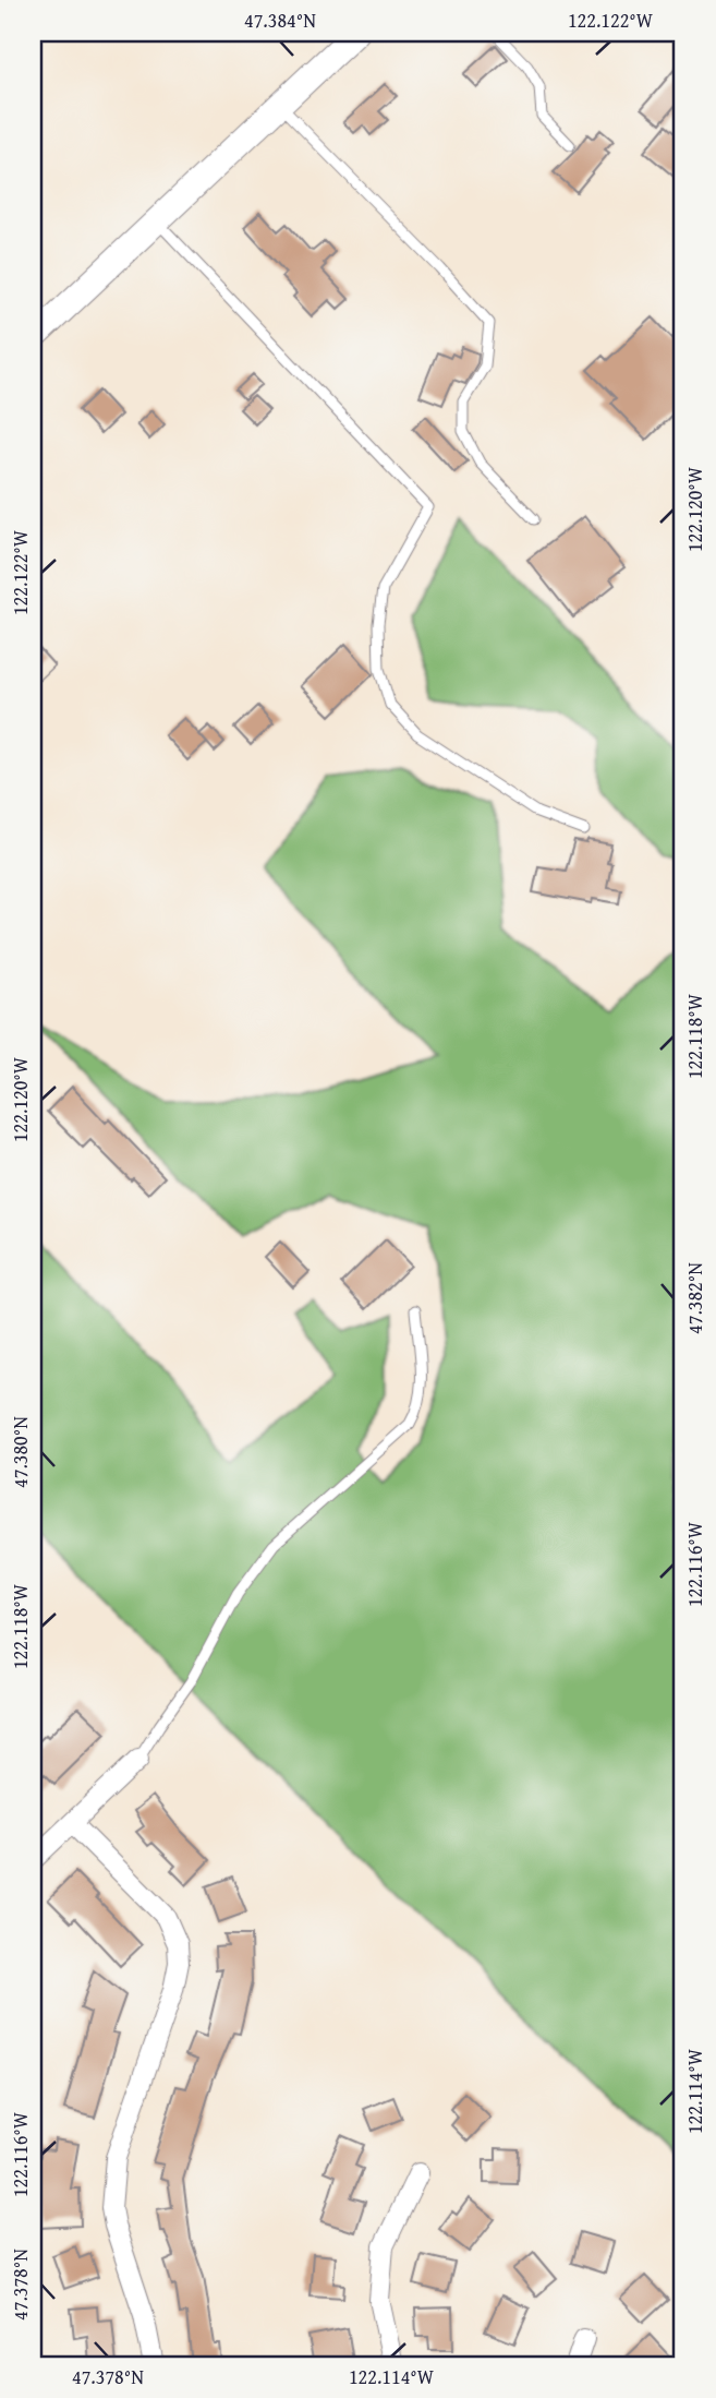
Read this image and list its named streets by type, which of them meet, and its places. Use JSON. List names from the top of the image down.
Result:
{
  "coordinates": [
    "47.384°N",
    "122.122°W",
    "122.120°W",
    "122.118°W",
    "47.382°N",
    "47.380°N",
    "122.116°W",
    "122.114°W",
    "47.378°N"
  ]
}
